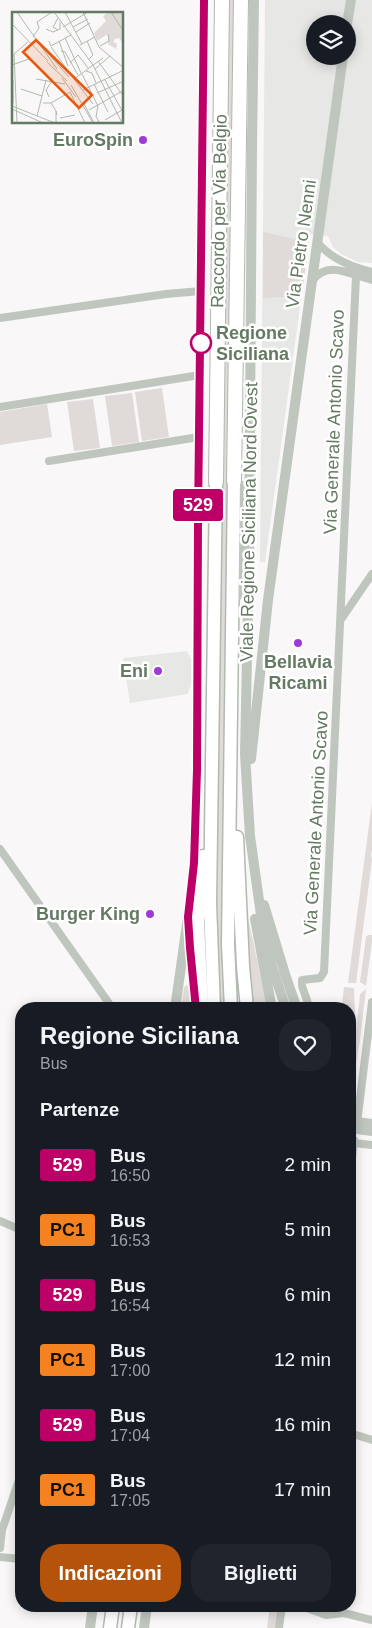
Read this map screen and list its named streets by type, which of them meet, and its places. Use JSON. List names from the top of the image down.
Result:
{
  "streets": {
    "highway": ["Raccordo per Via Belgio"],
    "main road": ["Viale Regione Siciliana Nord Ovest"],
    "street": ["Via Pietro Nenni", "Via Generale Antonio Scavo"]
  },
  "crossings": [
    ["Raccordo per Via Belgio", "Viale Regione Siciliana Nord Ovest"],
    ["Via Pietro Nenni", "Viale Regione Siciliana Nord Ovest"]
  ],
  "places": [
    "EuroSpin",
    "Regione Siciliana",
    "Bellavia Ricami",
    "Eni",
    "Burger King"
  ],
  "lines": ["bus line 529"],
  "page": {
    "on_map": "529",
    "heading": [
      ["Regione Siciliana", "Bus"],
      "Partenze"
    ],
    "list": [
      {
        "mark": "529",
        "name": "Bus",
        "note": "16:50",
        "value": "2 min"
      },
      {
        "mark": "PC1",
        "name": "Bus",
        "note": "16:53",
        "value": "5 min"
      },
      {
        "mark": "529",
        "name": "Bus",
        "note": "16:54",
        "value": "6 min"
      },
      {
        "mark": "PC1",
        "name": "Bus",
        "note": "17:00",
        "value": "12 min"
      },
      {
        "mark": "529",
        "name": "Bus",
        "note": "17:04",
        "value": "16 min"
      },
      {
        "mark": "PC1",
        "name": "Bus",
        "note": "17:05",
        "value": "17 min"
      }
    ],
    "buttons": ["Indicazioni", "Biglietti"]
  }
}
